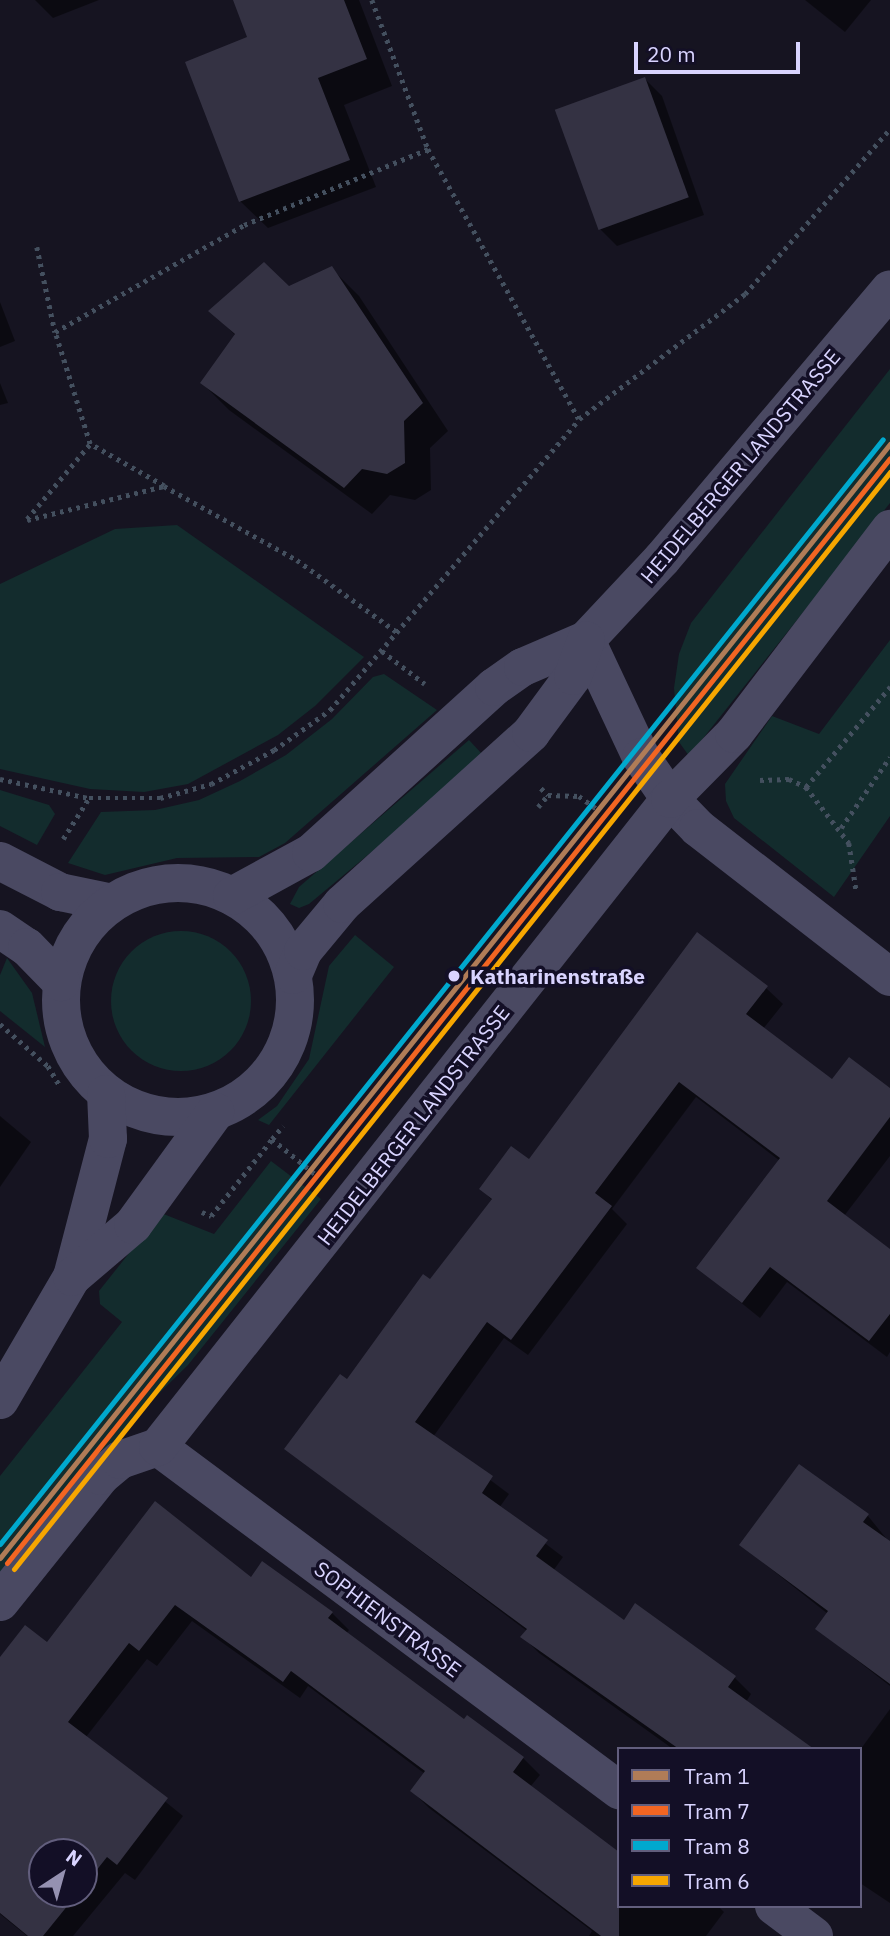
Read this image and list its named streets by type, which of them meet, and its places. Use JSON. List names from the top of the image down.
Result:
{
  "streets": {
    "street": ["HEIDELBERGER LANDSTRASSE", "SOPHIENSTRASSE"]
  },
  "crossings": [
    ["HEIDELBERGER LANDSTRASSE", "SOPHIENSTRASSE"]
  ],
  "places": ["Katharinenstraße"],
  "lines": [
    "tram line 8",
    "tram line 1",
    "tram line 7",
    "tram line 6"
  ],
  "legend": [
    "Tram 1",
    "Tram 7",
    "Tram 8",
    "Tram 6"
  ],
  "scale_bar": "20 m",
  "north": "top right"
}
